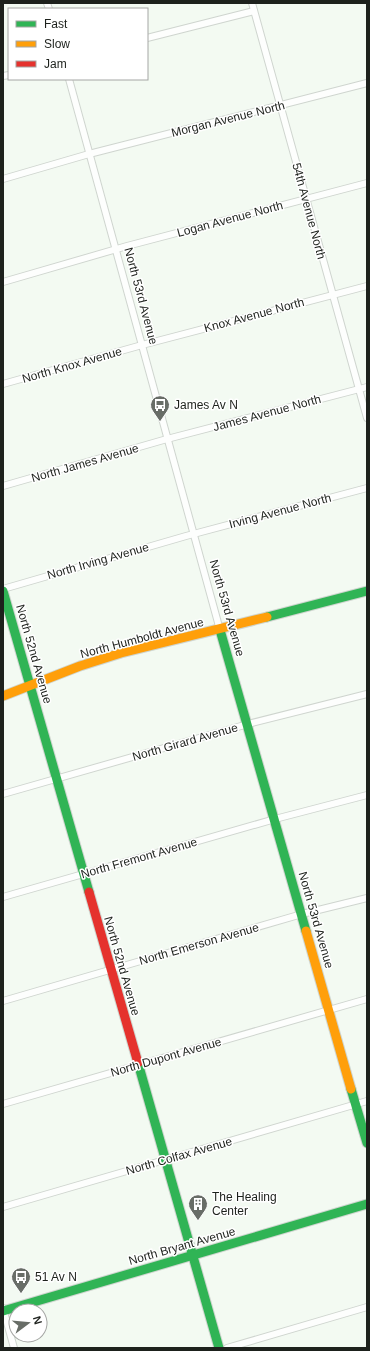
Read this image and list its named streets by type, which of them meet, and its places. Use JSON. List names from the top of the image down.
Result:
{
  "streets": {
    "street": [
      "Morgan Avenue North",
      "54th Avenue North",
      "Logan Avenue North",
      "North 53rd Avenue",
      "Knox Avenue North",
      "North Knox Avenue",
      "James Avenue North",
      "North James Avenue",
      "Irving Avenue North",
      "North Irving Avenue",
      "North Humboldt Avenue",
      "North 52nd Avenue",
      "North Girard Avenue",
      "North Fremont Avenue",
      "North Emerson Avenue",
      "North Dupont Avenue",
      "North Colfax Avenue",
      "North Bryant Avenue"
    ]
  },
  "crossings": [
    ["Morgan Avenue North", "54th Avenue North"],
    ["Morgan Avenue North", "North 53rd Avenue"],
    ["54th Avenue North", "Logan Avenue North"],
    ["54th Avenue North", "Knox Avenue North"],
    ["54th Avenue North", "James Avenue North"],
    ["Logan Avenue North", "North 53rd Avenue"],
    ["North 53rd Avenue", "Knox Avenue North"],
    ["North 53rd Avenue", "North Knox Avenue"],
    ["North 53rd Avenue", "James Avenue North"],
    ["North 53rd Avenue", "North James Avenue"],
    ["North 53rd Avenue", "Irving Avenue North"],
    ["North 53rd Avenue", "North Irving Avenue"],
    ["North 53rd Avenue", "North Humboldt Avenue"],
    ["North 53rd Avenue", "North Girard Avenue"],
    ["North 53rd Avenue", "North Fremont Avenue"],
    ["North 53rd Avenue", "North Emerson Avenue"],
    ["North 53rd Avenue", "North Dupont Avenue"],
    ["North 53rd Avenue", "North Colfax Avenue"],
    ["Knox Avenue North", "North Knox Avenue"],
    ["James Avenue North", "North James Avenue"],
    ["Irving Avenue North", "North Irving Avenue"],
    ["North Irving Avenue", "North 52nd Avenue"],
    ["North Humboldt Avenue", "North 52nd Avenue"],
    ["North 52nd Avenue", "North Girard Avenue"],
    ["North 52nd Avenue", "North Fremont Avenue"],
    ["North 52nd Avenue", "North Emerson Avenue"],
    ["North 52nd Avenue", "North Dupont Avenue"],
    ["North 52nd Avenue", "North Colfax Avenue"],
    ["North 52nd Avenue", "North Bryant Avenue"]
  ],
  "places": {
    "bus stop": ["James Av N", "51 Av N"],
    "building": ["The Healing Center"]
  },
  "legend": ["Fast", "Slow", "Jam"],
  "north": "right"
}
